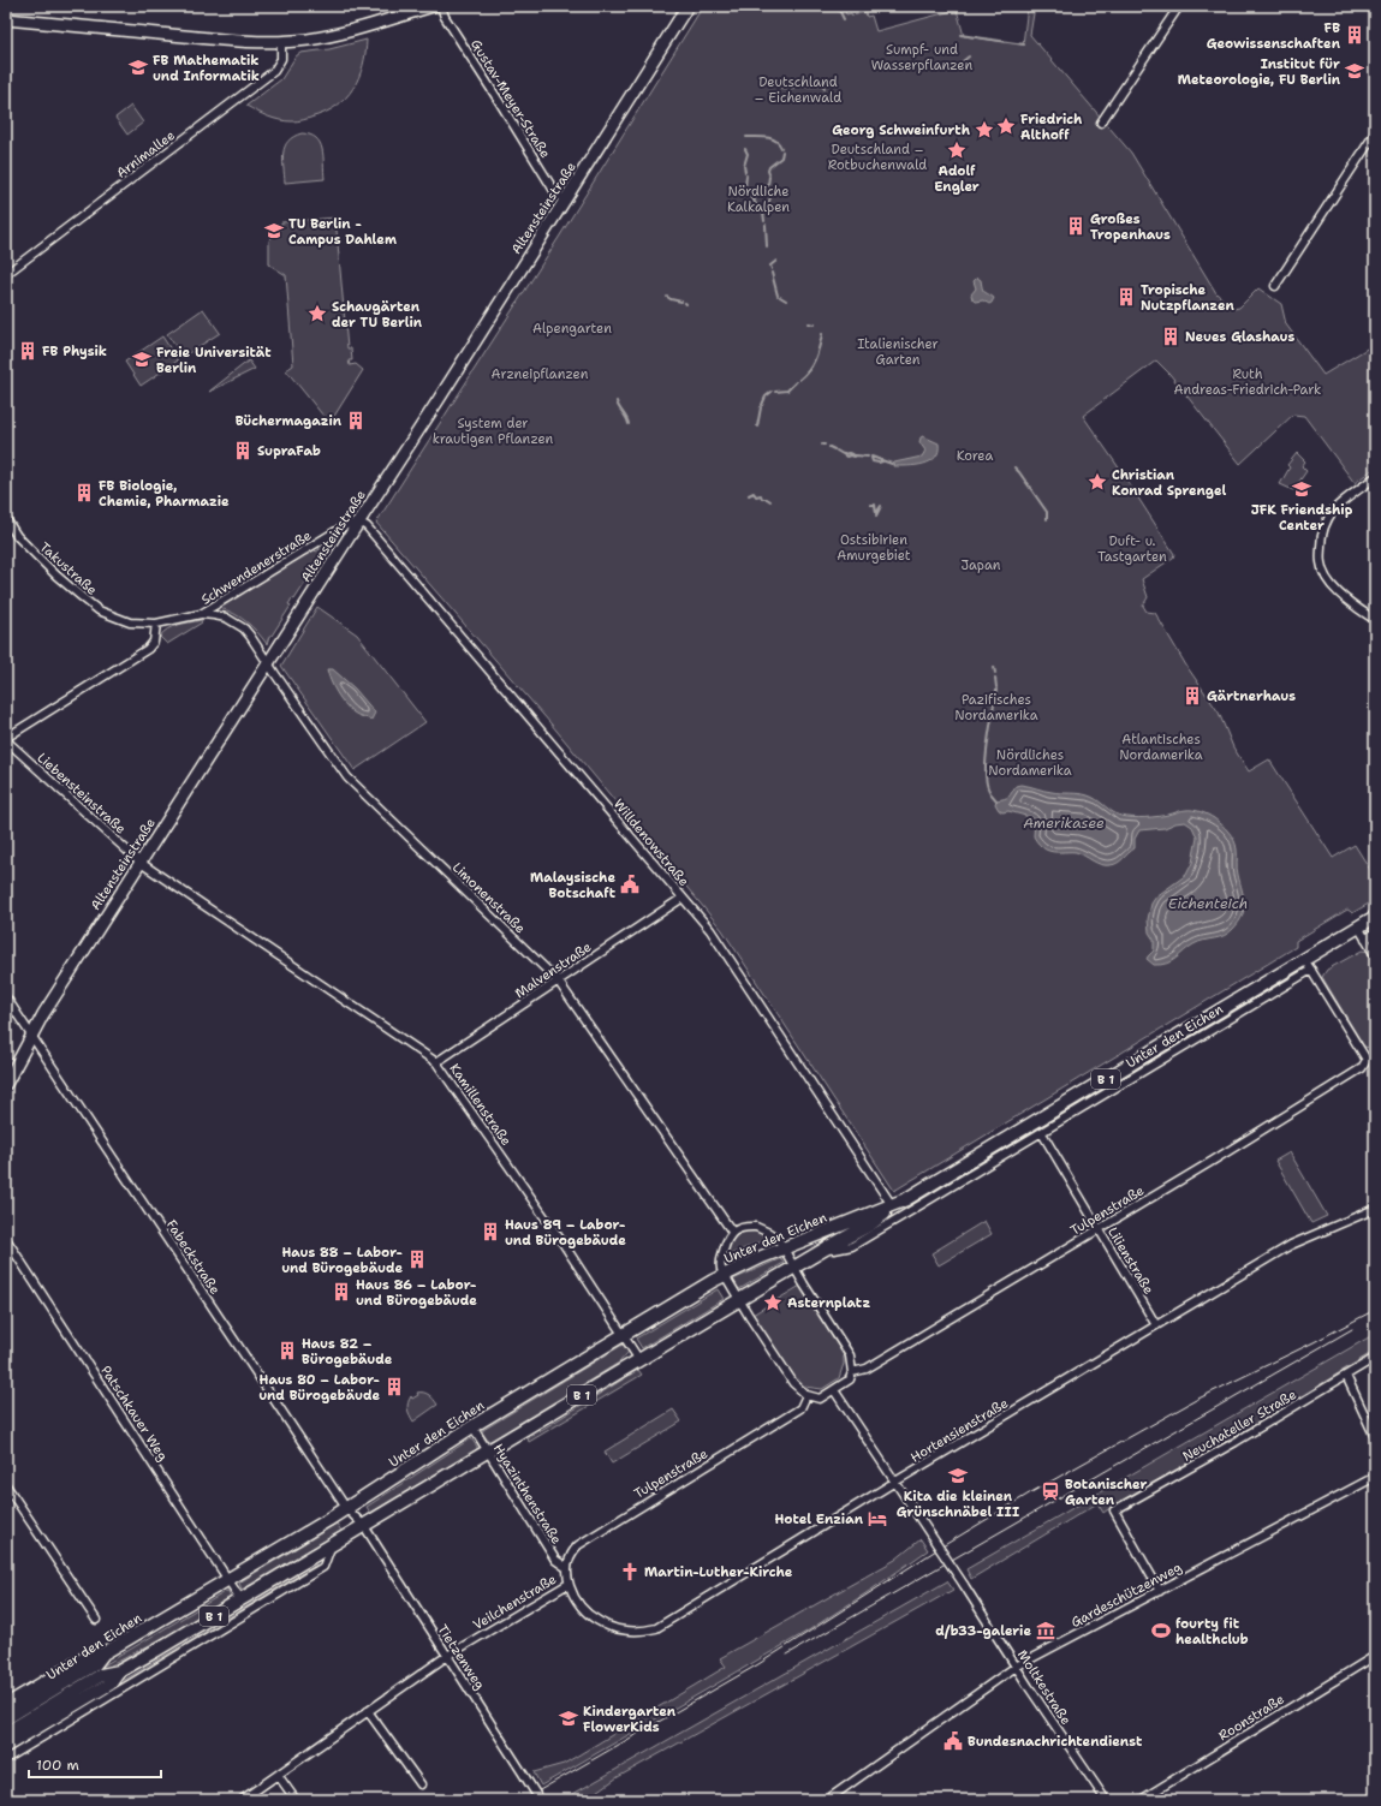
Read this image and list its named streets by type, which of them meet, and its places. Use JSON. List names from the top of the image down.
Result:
{
  "streets": {
    "main road": ["Altensteinstraße", "Unter den Eichen", "B 1"],
    "street": [
      "Gustav-Meyer-Straße",
      "Arnimallee",
      "Schwendenerstraße",
      "Takustraße",
      "Liebensteinstraße",
      "Willdenowstraße",
      "Limonenstraße",
      "Malvenstraße",
      "Kamillenstraße",
      "Tulpenstraße",
      "Fabeckstraße",
      "Lilienstraße",
      "Patschkauer Weg",
      "Neuchateller Straße",
      "Hortensienstraße",
      "Hyazinthenstraße",
      "Gardeschützenweg",
      "Veilchenstraße",
      "Tietzenweg",
      "Moltkestraße",
      "Roonstraße"
    ]
  },
  "crossings": [
    ["Gustav-Meyer-Straße", "Altensteinstraße"],
    ["Altensteinstraße", "Schwendenerstraße"],
    ["Altensteinstraße", "Liebensteinstraße"],
    ["Altensteinstraße", "Willdenowstraße"],
    ["Altensteinstraße", "Limonenstraße"],
    ["Altensteinstraße", "Kamillenstraße"],
    ["Altensteinstraße", "Fabeckstraße"],
    ["Schwendenerstraße", "Takustraße"],
    ["Schwendenerstraße", "Willdenowstraße"],
    ["Schwendenerstraße", "Limonenstraße"],
    ["Liebensteinstraße", "Kamillenstraße"],
    ["Willdenowstraße", "Malvenstraße"],
    ["Willdenowstraße", "Unter den Eichen"],
    ["Limonenstraße", "Malvenstraße"],
    ["Malvenstraße", "Kamillenstraße"],
    ["Unter den Eichen", "Kamillenstraße"],
    ["Unter den Eichen", "Fabeckstraße"],
    ["Unter den Eichen", "Lilienstraße"],
    ["Unter den Eichen", "Patschkauer Weg"],
    ["Unter den Eichen", "Hyazinthenstraße"],
    ["Unter den Eichen", "Tietzenweg"],
    ["Tulpenstraße", "Lilienstraße"],
    ["Tulpenstraße", "Hortensienstraße"],
    ["Tulpenstraße", "Hyazinthenstraße"],
    ["Tulpenstraße", "Veilchenstraße"],
    ["Fabeckstraße", "Tietzenweg"],
    ["Lilienstraße", "Hortensienstraße"],
    ["Neuchateller Straße", "Gardeschützenweg"],
    ["Hortensienstraße", "Veilchenstraße"],
    ["Hortensienstraße", "Moltkestraße"],
    ["Gardeschützenweg", "Moltkestraße"],
    ["Veilchenstraße", "Tietzenweg"]
  ],
  "water": ["Amerikasee", "Eichenteich"],
  "parks": [
    "Sumpf- und Wasserpflanzen",
    "Deutschland – Eichenwald",
    "Deutschland – Rotbuchenwald",
    "Nördliche Kalkalpen",
    "Alpengarten",
    "Italienischer Garten",
    "Arzneipflanzen",
    "Ruth Andreas-Friedrich-Park",
    "System der krautigen Pflanzen",
    "Korea",
    "Ostsibirien Amurgebiet",
    "Duft- u. Tastgarten",
    "Japan",
    "Pazifisches Nordamerika",
    "Atlantisches Nordamerika",
    "Nördliches Nordamerika"
  ],
  "places": {
    "building": [
      "FB Geowissenschaften",
      "Großes Tropenhaus",
      "Tropische Nutzpflanzen",
      "Neues Glashaus",
      "FB Physik",
      "Büchermagazin",
      "SupraFab",
      "FB Biologie, Chemie, Pharmazie",
      "Gärtnerhaus",
      "Haus 89 – Labor- und Bürogebäude",
      "Haus 88 – Labor- und Bürogebäude",
      "Haus 86 – Labor- und Bürogebäude",
      "Haus 82 – Bürogebäude",
      "Haus 80 – Labor- und Bürogebäude"
    ],
    "school or university": [
      "FB Mathematik und Informatik",
      "Institut für Meteorologie, FU Berlin",
      "TU Berlin - Campus Dahlem",
      "Freie Universität Berlin",
      "JFK Friendship Center",
      "Kita die kleinen Grünschnäbel III",
      "Kindergarten FlowerKids"
    ],
    "place": [
      "Friedrich Althoff",
      "Georg Schweinfurth",
      "Adolf Engler",
      "Schaugärten der TU Berlin",
      "Christian Konrad Sprengel",
      "Asternplatz"
    ],
    "public building": ["Malaysische Botschaft", "Bundesnachrichtendienst"],
    "station": ["Botanischer Garten"],
    "hotel": ["Hotel Enzian"],
    "church": ["Martin-Luther-Kirche"],
    "museum": ["d/b33-galerie"],
    "sports": ["fourty fit healthclub"]
  },
  "scale_bar": "100 m"
}
